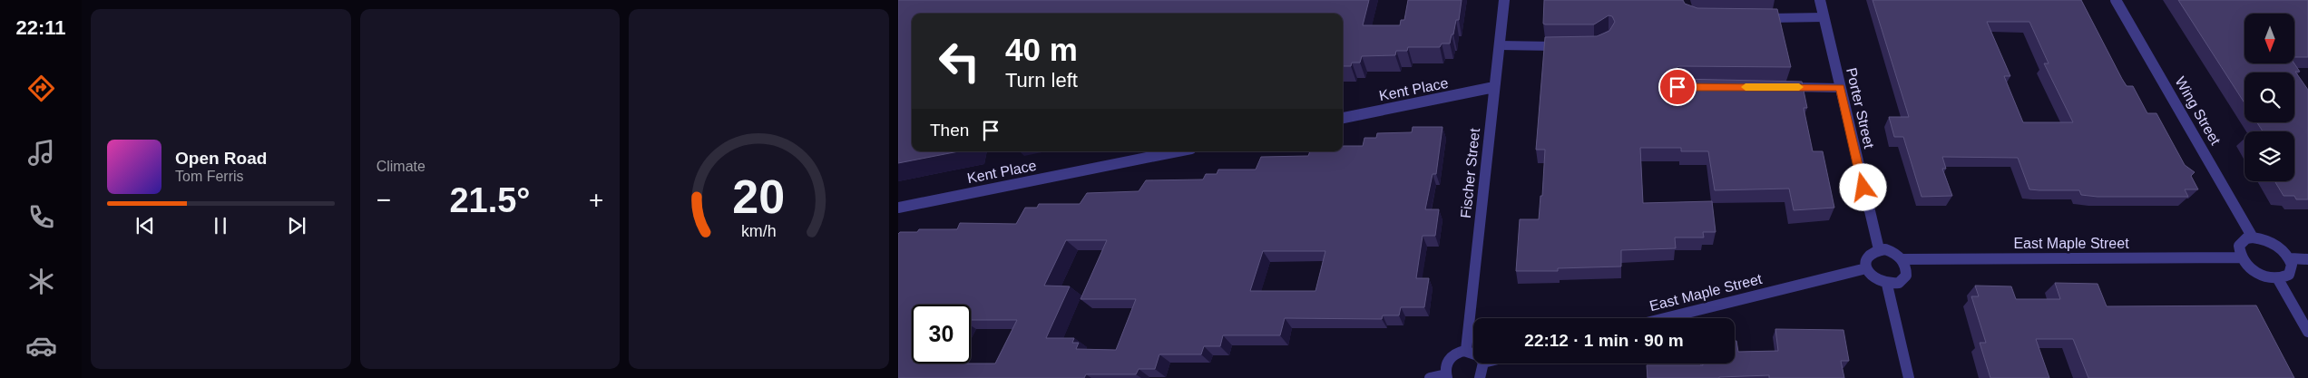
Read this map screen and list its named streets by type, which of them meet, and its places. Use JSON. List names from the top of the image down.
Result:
{
  "streets": {
    "street": [
      "Kent Place",
      "Porter Street",
      "Wing Street",
      "Fischer Street",
      "East Maple Street"
    ]
  },
  "crossings": [
    ["Kent Place", "Fischer Street"],
    ["Porter Street", "East Maple Street"],
    ["Wing Street", "East Maple Street"]
  ],
  "north": "bottom",
  "page": {
    "tabs": "22:11",
    "tile": "Climate",
    "turn": ["40 m", "Turn left"],
    "then": "Then",
    "song": ["Open Road", "Tom Ferris"],
    "heat": ["−", "21.5°", "+"],
    "limit": "30",
    "trip": "22:12 · 1 min · 90 m",
    "gauge": ["20", "km/h"]
  }
}
